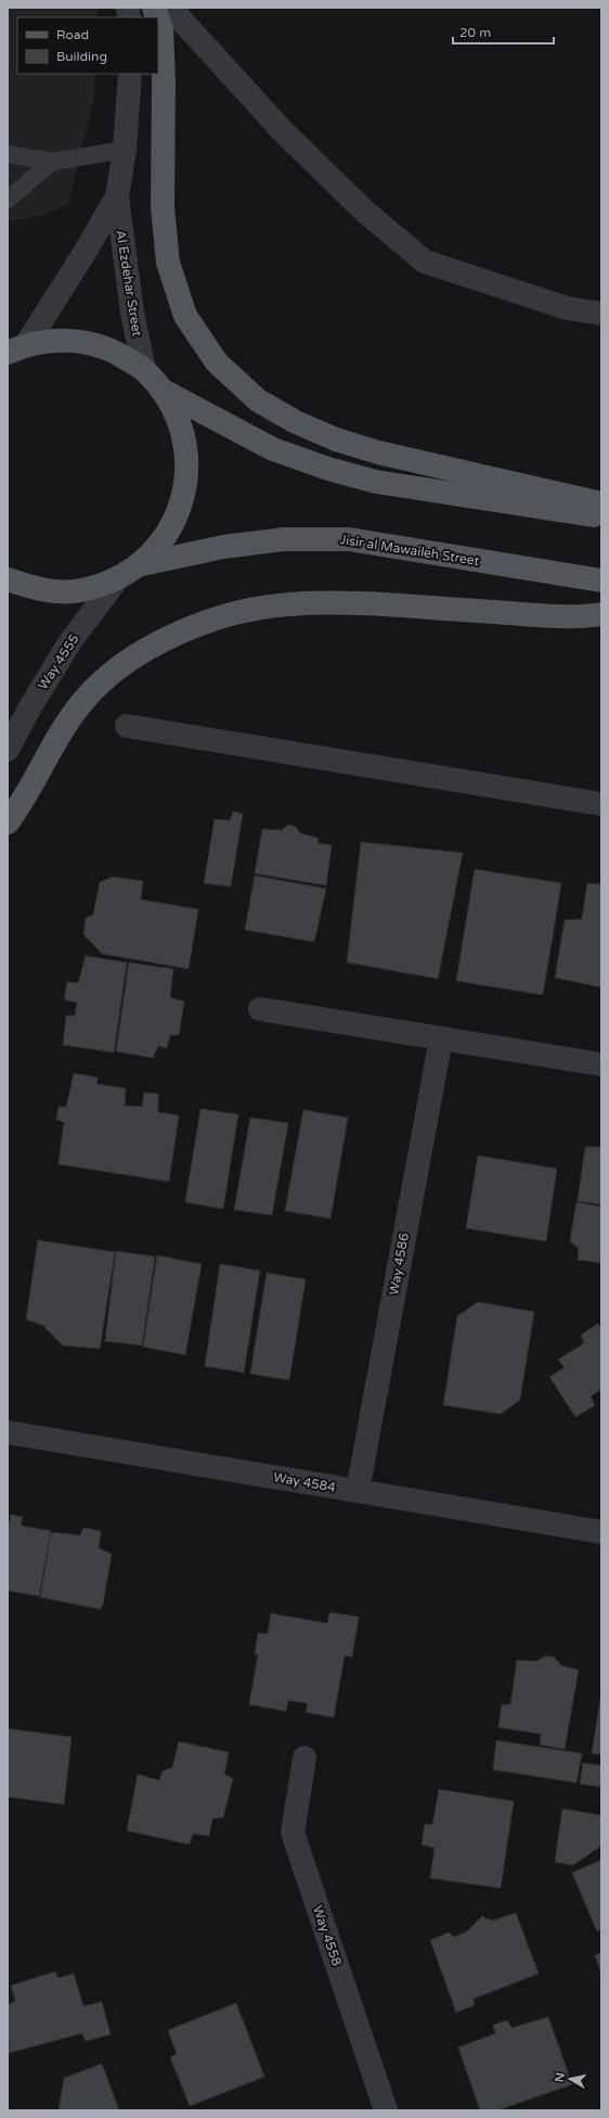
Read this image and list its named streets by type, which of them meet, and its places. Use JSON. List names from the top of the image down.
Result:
{
  "streets": {
    "main road": ["Jisir al Mawaileh Street"],
    "street": [
      "Al Ezdehar Street",
      "Way 4555",
      "Way 4586",
      "Way 4584",
      "Way 4558"
    ]
  },
  "crossings": [
    ["Way 4586", "Way 4584"]
  ],
  "legend": ["Road", "Building"],
  "scale_bar": "20 m",
  "north": "left"
}
